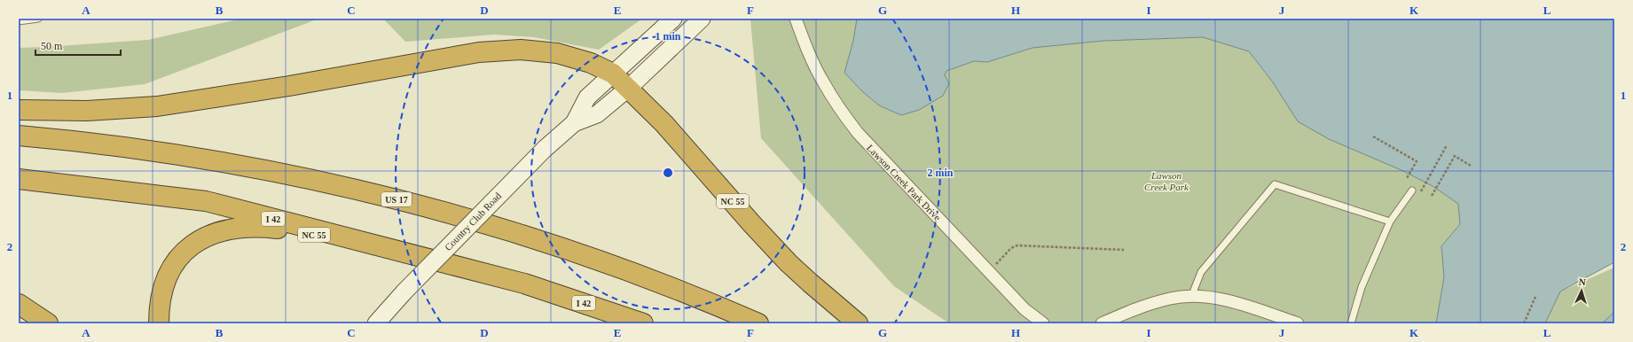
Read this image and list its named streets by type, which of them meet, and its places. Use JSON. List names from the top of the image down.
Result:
{
  "streets": {
    "highway": ["US 17", "NC 55", "I 42"],
    "main road": ["Country Club Road"],
    "street": ["Lawson Creek Park Drive"]
  },
  "crossings": [
    ["NC 55", "I 42"],
    ["NC 55", "Country Club Road"]
  ],
  "parks": ["Lawson Creek Park"],
  "scale_bar": "50 m",
  "north": "top",
  "grid": {
    "columns": [
      "A",
      "B",
      "C",
      "D",
      "E",
      "F",
      "G",
      "H",
      "I",
      "J",
      "K",
      "L"
    ],
    "rows": ["1", "2"]
  },
  "rings": ["1 min", "2 min"]
}
